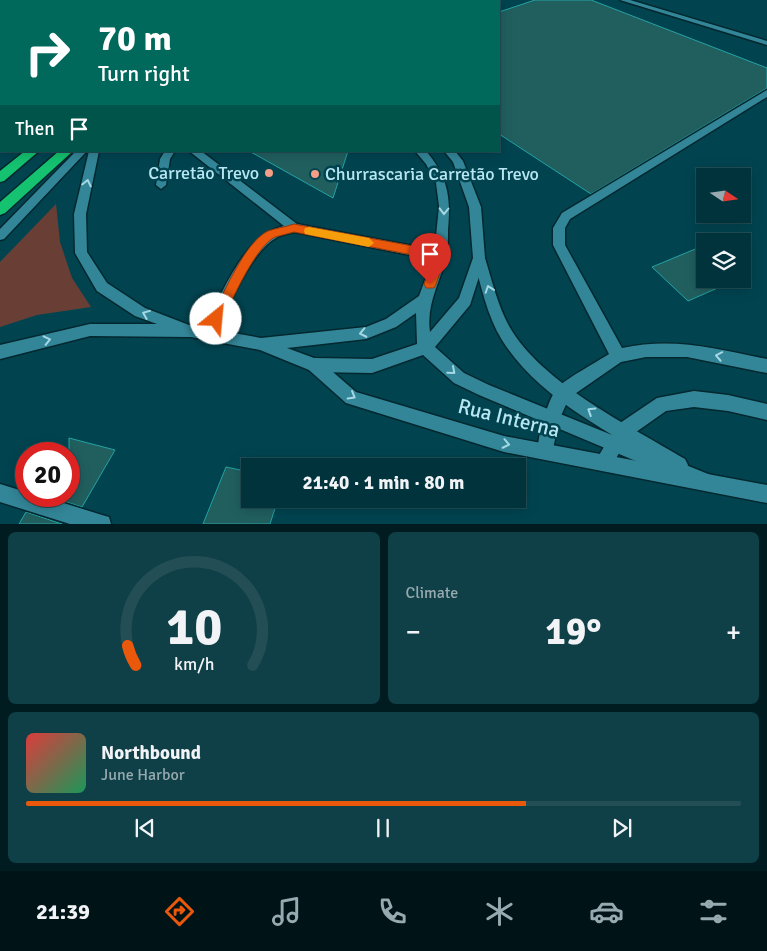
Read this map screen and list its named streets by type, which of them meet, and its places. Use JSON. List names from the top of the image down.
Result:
{
  "streets": {
    "street": ["Rua Interna"]
  },
  "places": ["Carretão Trevo", "Churrascaria Carretão Trevo"],
  "north": "right",
  "page": {
    "turn": ["70 m", "Turn right"],
    "then": "Then",
    "limit": "20",
    "trip": "21:40 · 1 min · 80 m",
    "tile": "Climate",
    "heat": ["−", "19°", "+"],
    "song": ["Northbound", "June Harbor"],
    "tabs": "21:39",
    "gauge": ["10", "km/h"]
  }
}
